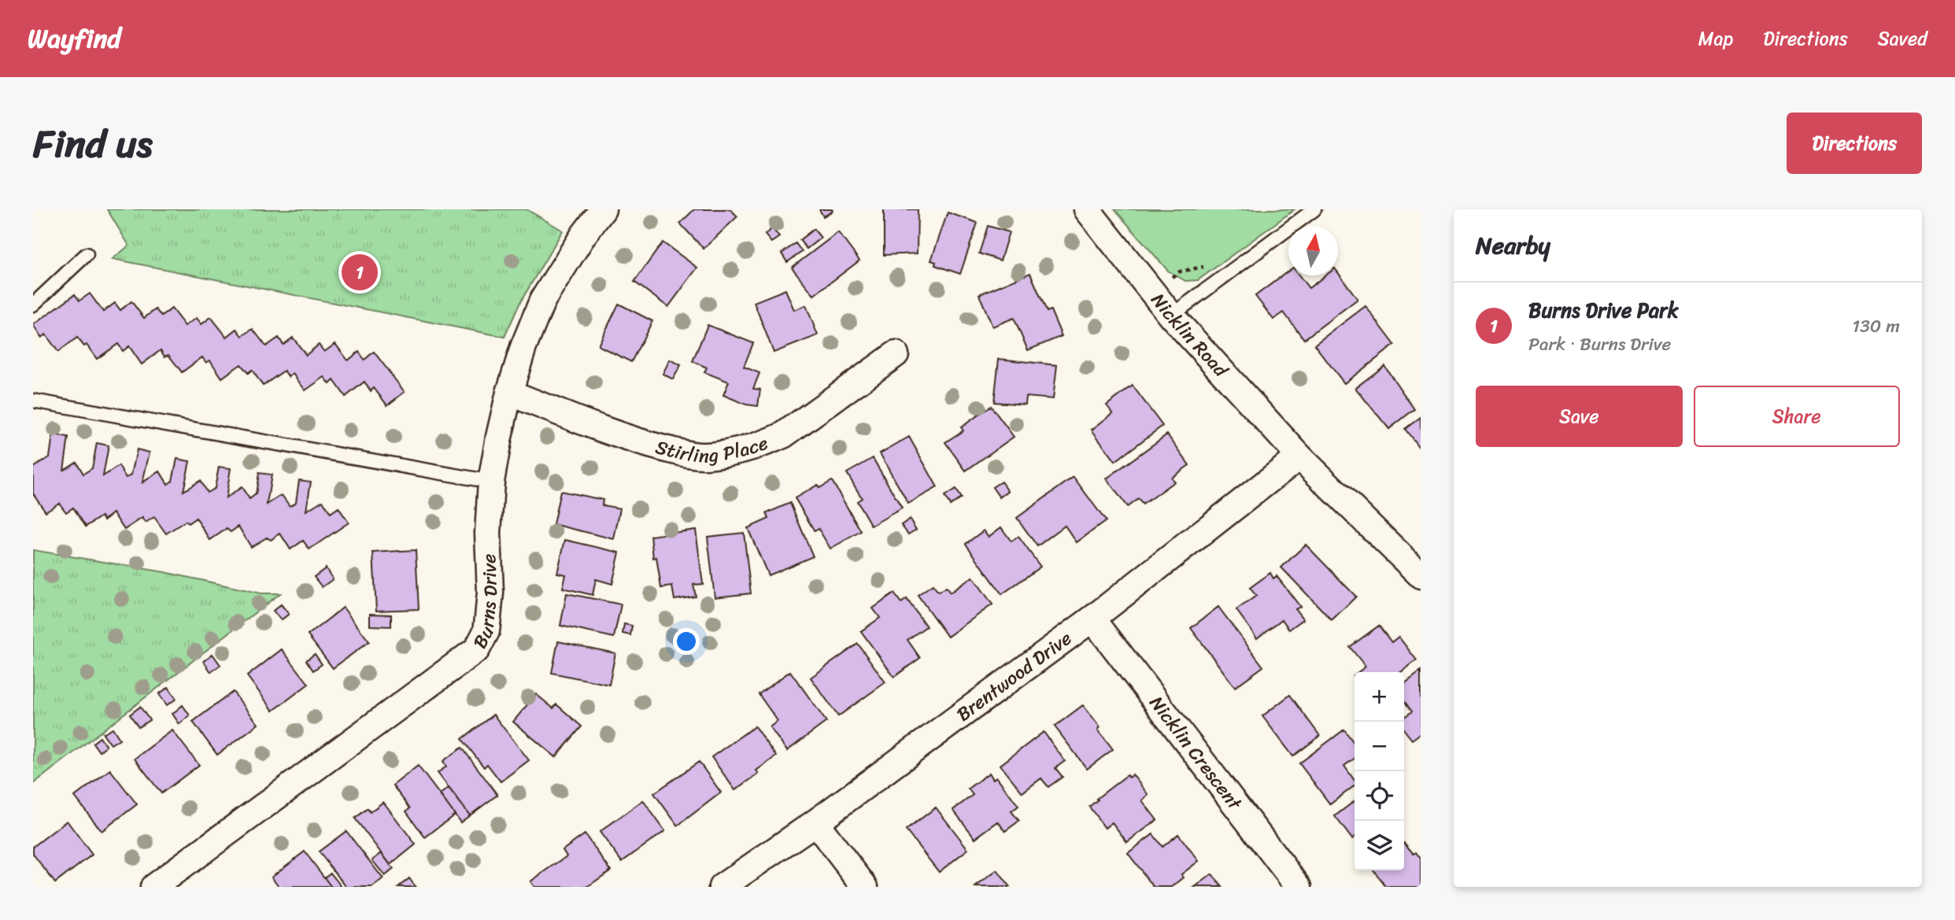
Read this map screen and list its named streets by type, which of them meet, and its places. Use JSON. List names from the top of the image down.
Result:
{
  "streets": {
    "street": [
      "Nicklin Road",
      "Stirling Place",
      "Burns Drive",
      "Brentwood Drive",
      "Nicklin Crescent"
    ]
  },
  "crossings": [
    ["Nicklin Road", "Brentwood Drive"],
    ["Stirling Place", "Burns Drive"],
    ["Brentwood Drive", "Nicklin Crescent"]
  ],
  "north": "top",
  "page": {
    "header": "Wayfind",
    "nav": ["Map", "Directions", "Saved"],
    "title": "Find us",
    "buttons": [
      "Directions",
      ["Save", "Share"]
    ],
    "heading": "Nearby",
    "pins": "1",
    "list": [
      {
        "mark": "1",
        "name": "Burns Drive Park",
        "note": "Park · Burns Drive",
        "value": "130 m"
      }
    ],
    "map_buttons": ["+", "−"]
  }
}
